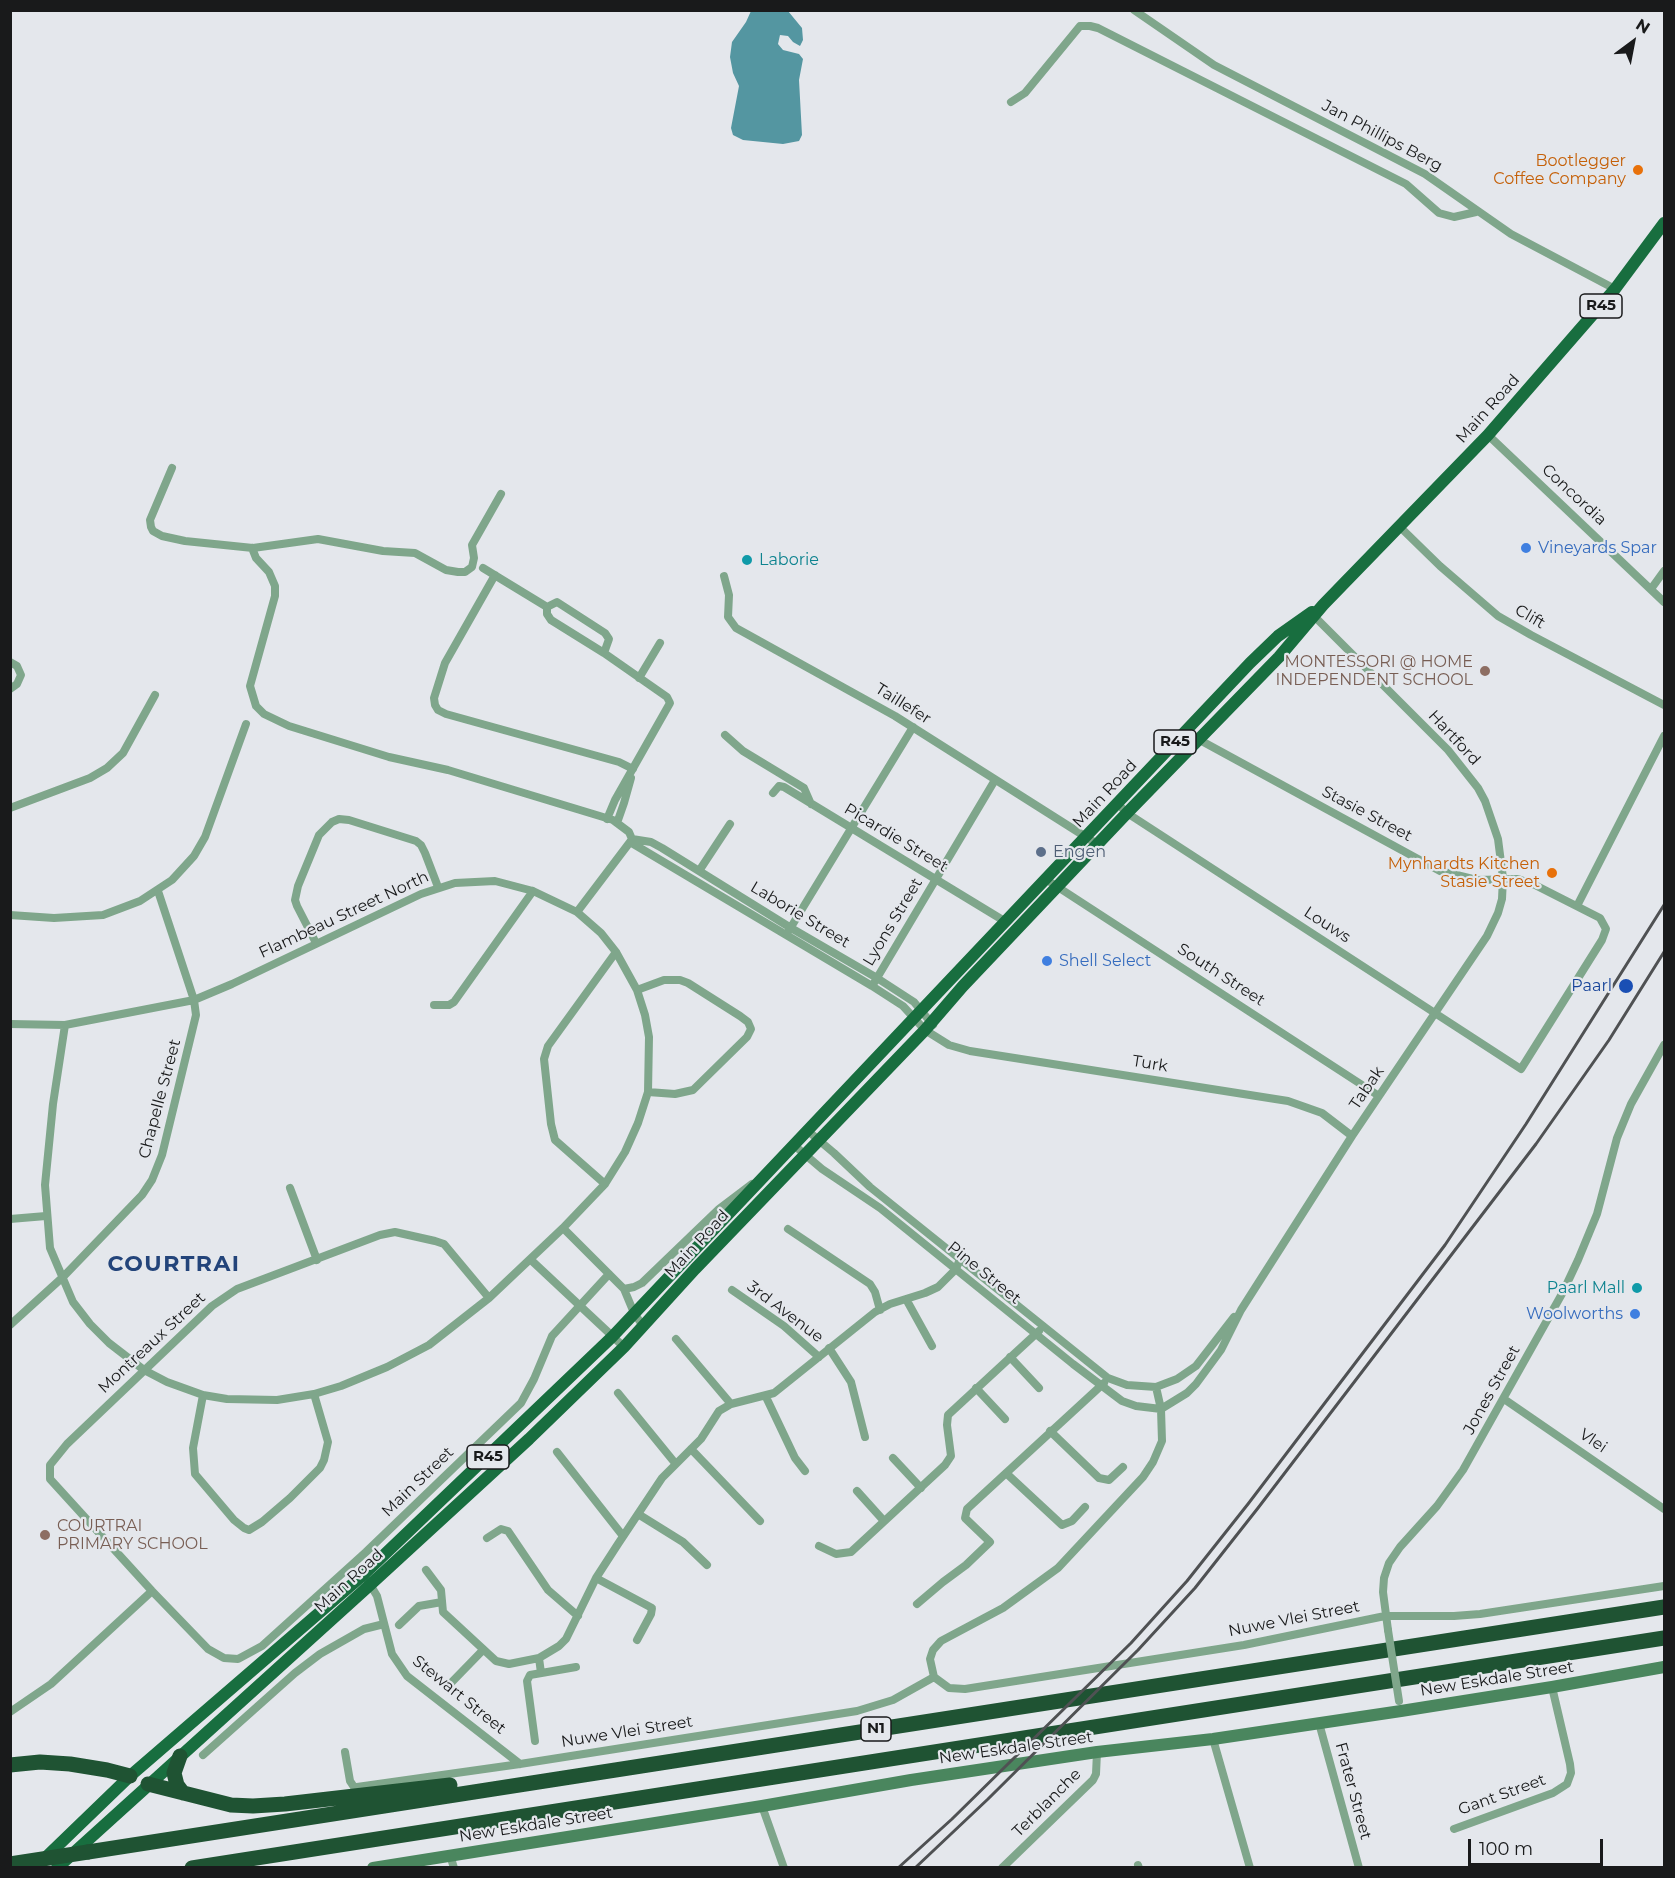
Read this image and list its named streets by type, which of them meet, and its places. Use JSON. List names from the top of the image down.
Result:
{
  "streets": {
    "highway": ["N1"],
    "main road": ["R45", "Main Road"],
    "street": [
      "Jan Phillips Berg",
      "Concordia",
      "Clift",
      "Taillefer",
      "Hartford",
      "Stasie Street",
      "Picardie Street",
      "Flambeau Street North",
      "Laborie Street",
      "Lyons Street",
      "Louws",
      "South Street",
      "Turk",
      "Tabak",
      "Chapelle Street",
      "Pine Street",
      "3rd Avenue",
      "Montreaux Street",
      "Jones Street",
      "Vlei",
      "Main Street",
      "Nuwe Vlei Street",
      "New Eskdale Street",
      "Stewart Street",
      "Frater Street",
      "Gant Street",
      "Terblanche"
    ]
  },
  "crossings": [
    ["Jan Phillips Berg", "Main Road"],
    ["Main Road", "Concordia"],
    ["Main Road", "Clift"],
    ["Main Road", "Taillefer"],
    ["Main Road", "Hartford"],
    ["Main Road", "Stasie Street"],
    ["Main Road", "Picardie Street"],
    ["Main Road", "Laborie Street"],
    ["Main Road", "Louws"],
    ["Main Road", "South Street"],
    ["Main Road", "Turk"],
    ["Main Road", "Pine Street"],
    ["Main Road", "Stewart Street"],
    ["Taillefer", "Lyons Street"],
    ["Hartford", "Stasie Street"],
    ["Hartford", "Tabak"],
    ["Stasie Street", "Louws"],
    ["Stasie Street", "Tabak"],
    ["Picardie Street", "Lyons Street"],
    ["Flambeau Street North", "Chapelle Street"],
    ["Flambeau Street North", "Montreaux Street"],
    ["Laborie Street", "Lyons Street"],
    ["Louws", "Tabak"],
    ["South Street", "Tabak"],
    ["Turk", "Tabak"],
    ["Tabak", "Pine Street"],
    ["Montreaux Street", "Main Street"],
    ["Jones Street", "Vlei"],
    ["Jones Street", "Nuwe Vlei Street"],
    ["Jones Street", "New Eskdale Street"],
    ["Nuwe Vlei Street", "Stewart Street"],
    ["New Eskdale Street", "Frater Street"],
    ["New Eskdale Street", "Gant Street"],
    ["New Eskdale Street", "Terblanche"]
  ],
  "districts": ["COURTRAI"],
  "places": [
    "Bootlegger Coffee Company",
    "Vineyards Spar",
    "Laborie",
    "MONTESSORI @ HOME INDEPENDENT SCHOOL",
    "Engen",
    "Mynhardts Kitchen Stasie Street",
    "Shell Select",
    "Paarl",
    "Paarl Mall",
    "Woolworths",
    "COURTRAI PRIMARY SCHOOL"
  ],
  "scale_bar": "100 m",
  "north": "top right"
}
